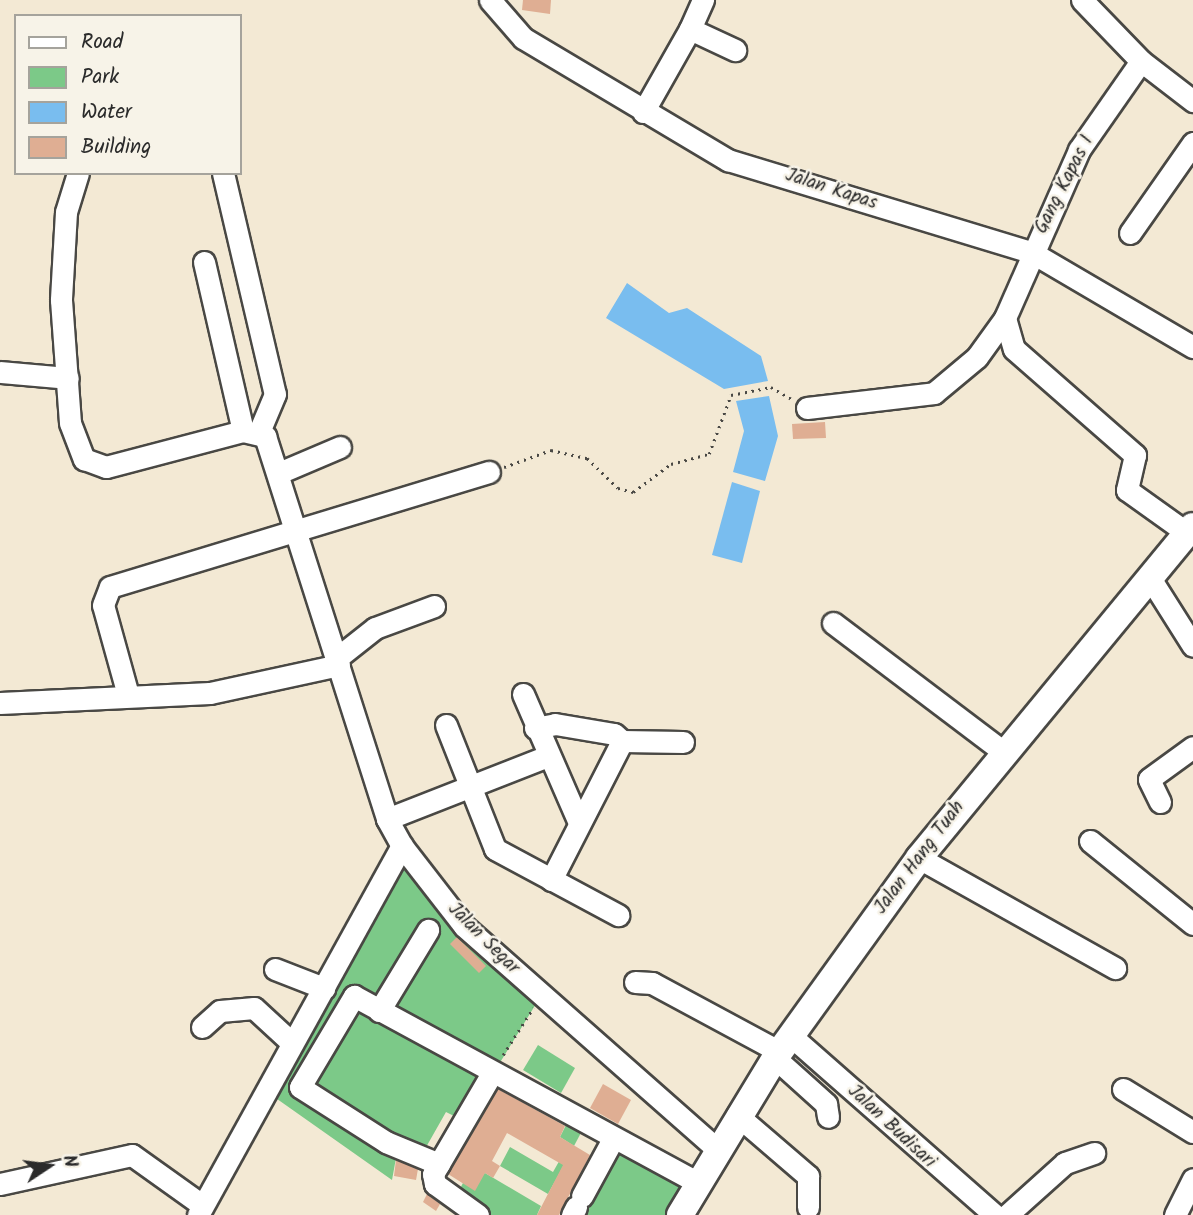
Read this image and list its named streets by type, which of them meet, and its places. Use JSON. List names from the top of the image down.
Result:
{
  "streets": {
    "main road": ["Jalan Hang Tuah"],
    "street": [
      "Gang Kapas I",
      "Jalan Kapas",
      "Jalan Segar",
      "Jalan Budisari"
    ]
  },
  "crossings": [
    ["Gang Kapas I", "Jalan Kapas"],
    ["Jalan Hang Tuah", "Jalan Segar"],
    ["Jalan Hang Tuah", "Jalan Budisari"]
  ],
  "legend": [
    "Road",
    "Park",
    "Water",
    "Building"
  ],
  "north": "right"
}
